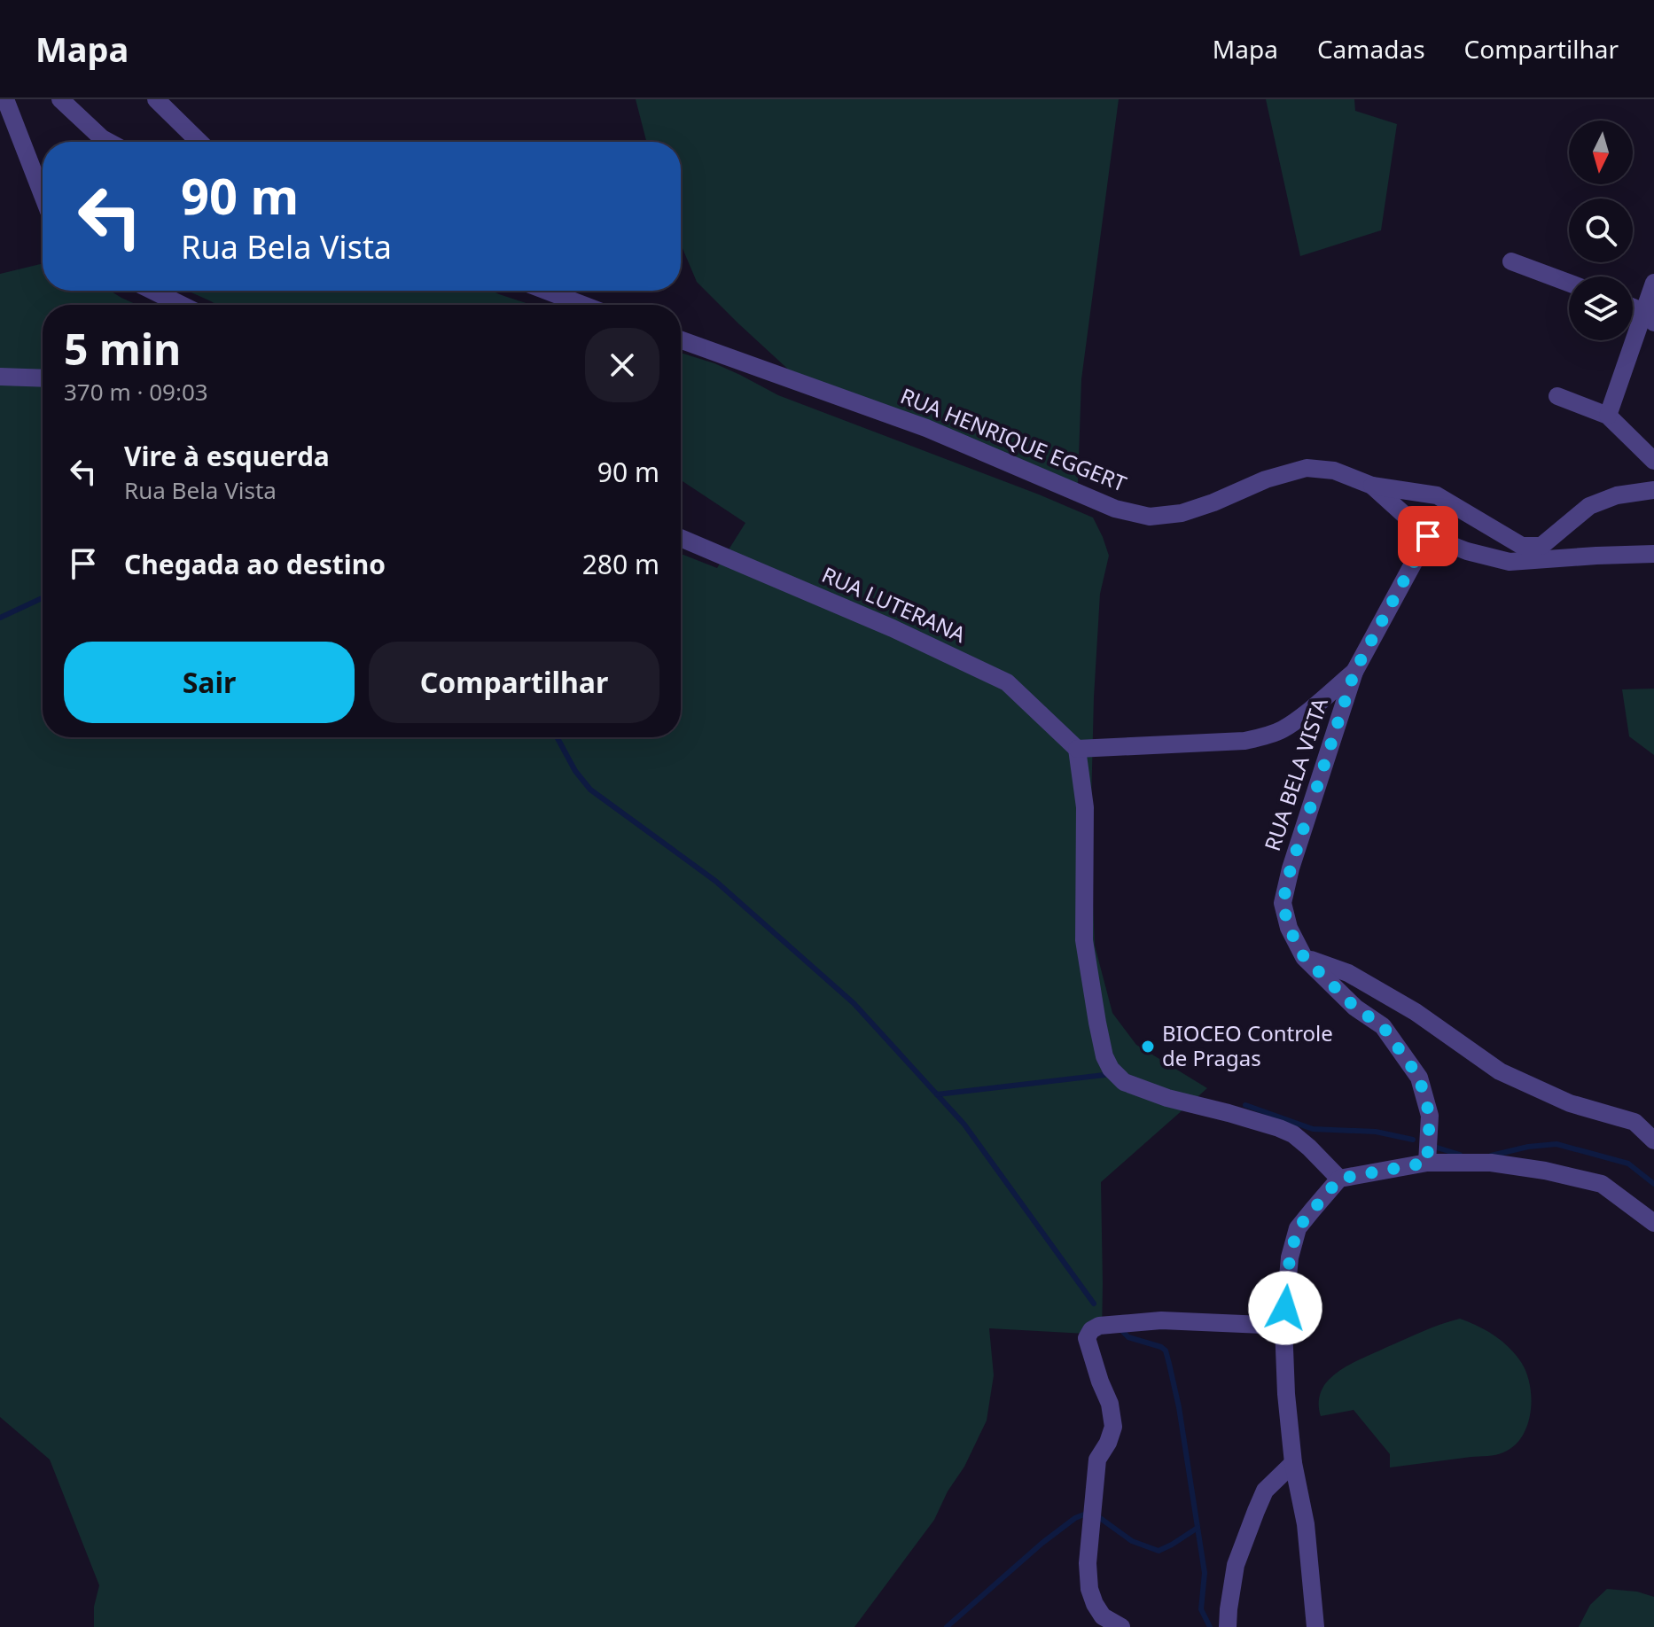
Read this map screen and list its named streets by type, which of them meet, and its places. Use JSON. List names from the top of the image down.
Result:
{
  "streets": {
    "street": ["RUA HENRIQUE EGGERT", "RUA LUTERANA", "RUA BELA VISTA"]
  },
  "crossings": [
    ["RUA HENRIQUE EGGERT", "RUA BELA VISTA"]
  ],
  "places": ["BIOCEO Controle de Pragas"],
  "north": "bottom",
  "page": {
    "header": "Mapa",
    "nav": ["Mapa", "Camadas", "Compartilhar"],
    "turn": ["90 m", "Rua Bela Vista"],
    "heading": ["5 min", "370 m · 09:03"],
    "list": [
      {
        "name": "Vire à esquerda",
        "note": "Rua Bela Vista",
        "value": "90 m"
      },
      {
        "name": "Chegada ao destino",
        "value": "280 m"
      }
    ],
    "buttons": ["Sair", "Compartilhar"]
  }
}
